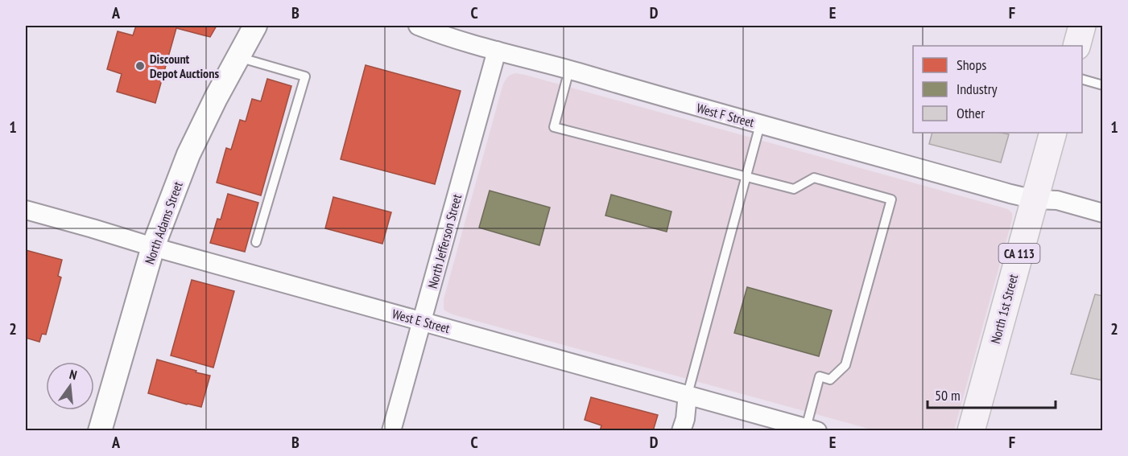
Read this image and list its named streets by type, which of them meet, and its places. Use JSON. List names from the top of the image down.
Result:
{
  "streets": {
    "main road": ["CA 113", "North 1st Street"],
    "street": [
      "West F Street",
      "North Adams Street",
      "North Jefferson Street",
      "West E Street"
    ]
  },
  "crossings": [
    ["West F Street", "North Jefferson Street"],
    ["West F Street", "North 1st Street"],
    ["North Adams Street", "West E Street"],
    ["North Jefferson Street", "West E Street"]
  ],
  "places": ["Discount Depot Auctions"],
  "legend": ["Shops", "Industry", "Other"],
  "scale_bar": "50 m",
  "north": "top",
  "grid": {
    "columns": [
      "A",
      "B",
      "C",
      "D",
      "E",
      "F"
    ],
    "rows": ["1", "2"]
  }
}
